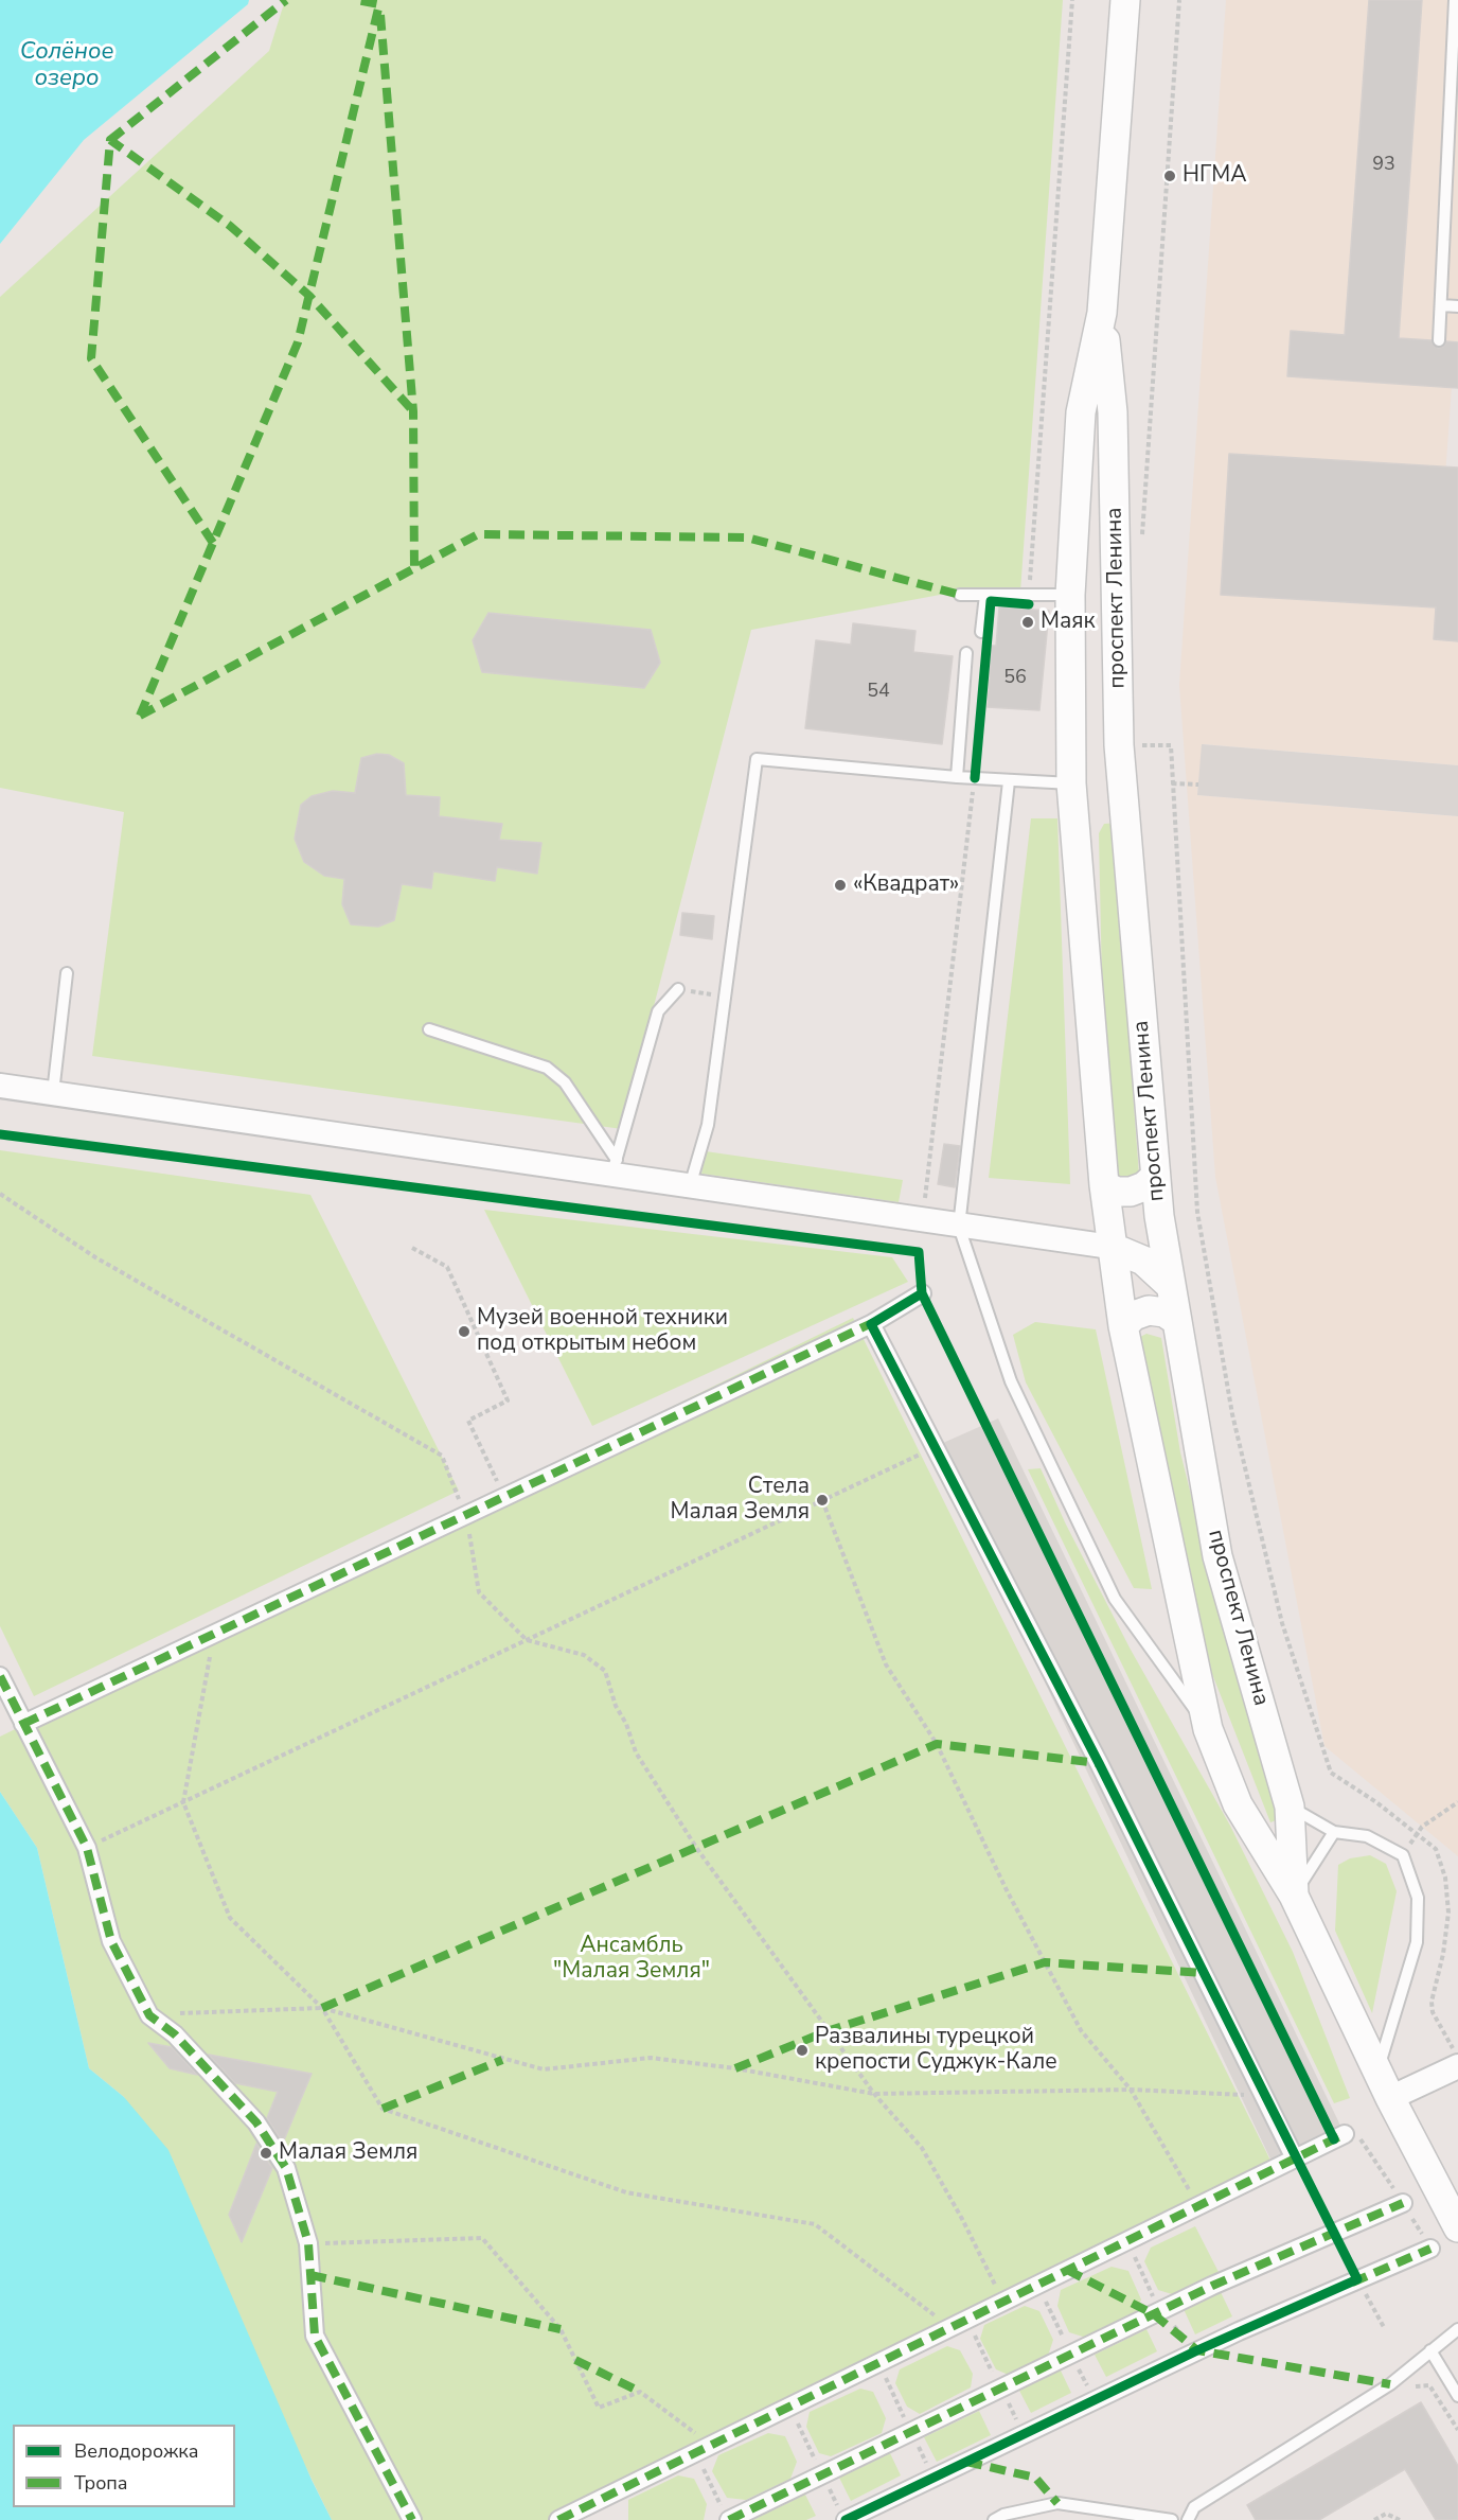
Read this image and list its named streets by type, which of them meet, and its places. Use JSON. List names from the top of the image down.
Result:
{
  "streets": {
    "street": ["проспект Ленина"]
  },
  "water": ["Солёное озеро"],
  "parks": ["Ансамбль \"Малая Земля\""],
  "places": [
    "НГМА",
    "Маяк",
    "«Квадрат»",
    "Музей военной техники под открытым небом",
    "Стела Малая Земля",
    "Развалины турецкой крепости Суджук-Кале",
    "Малая Земля"
  ],
  "house_numbers": ["93", "56", "54"],
  "legend": ["Велодорожка", "Тропа"]
}
